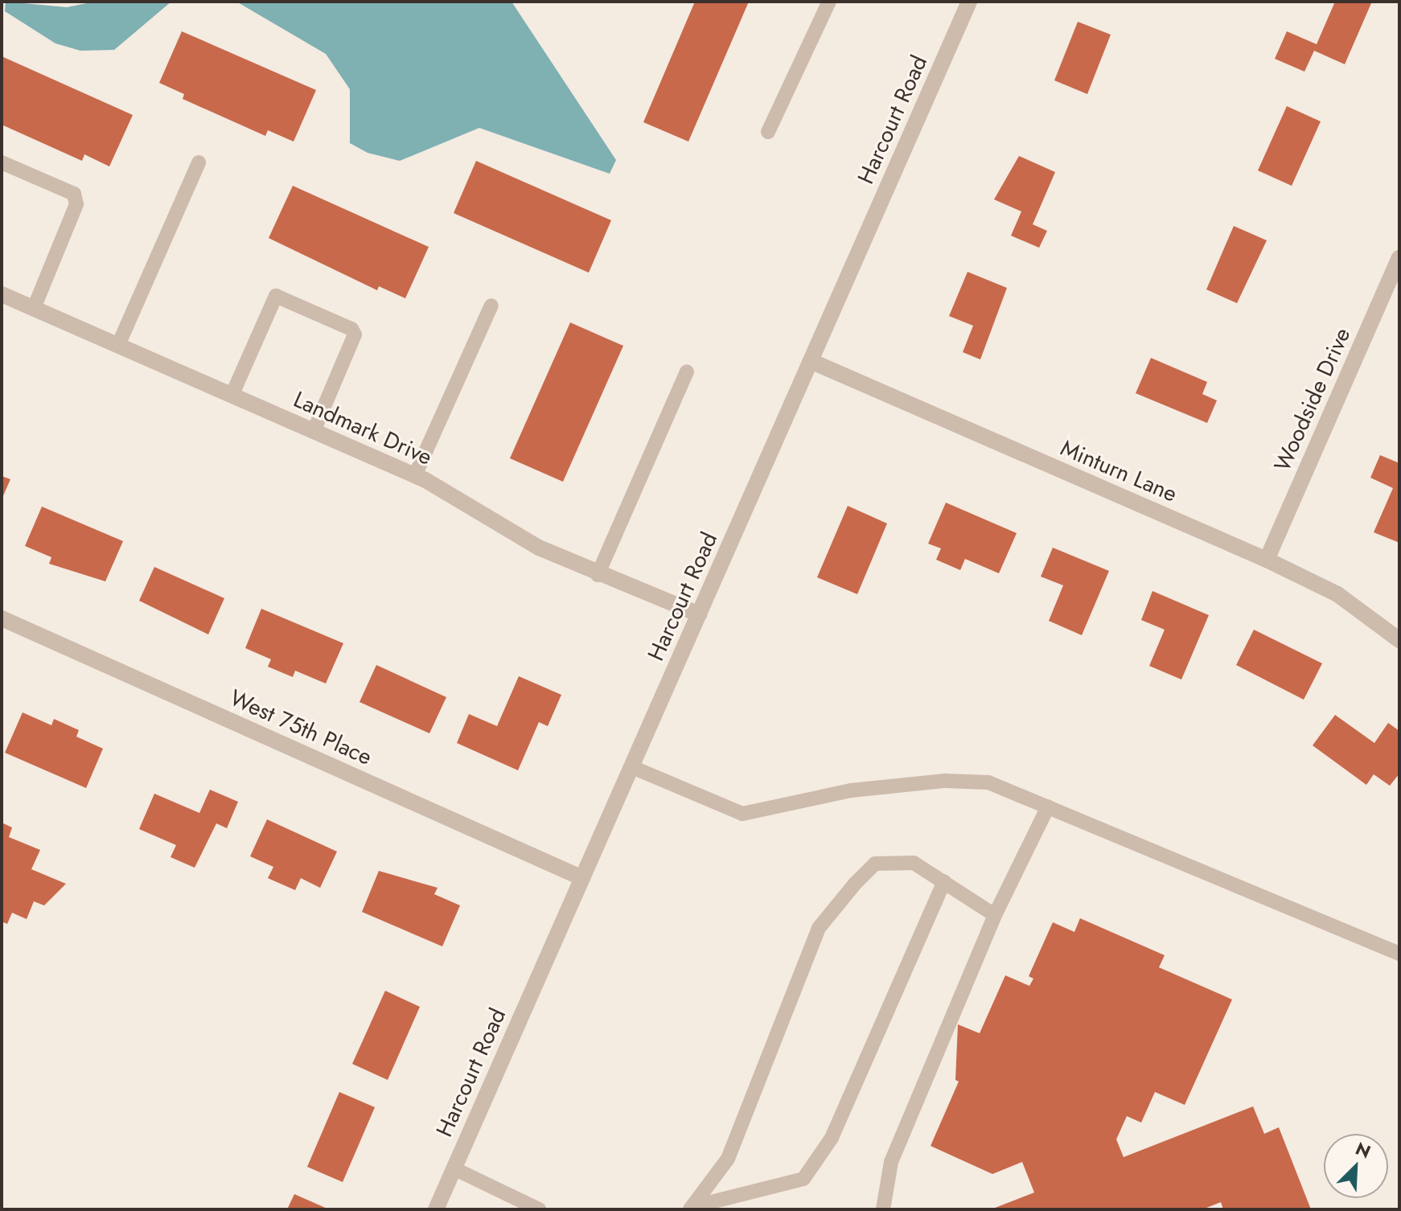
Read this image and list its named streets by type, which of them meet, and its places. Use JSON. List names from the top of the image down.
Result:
{
  "streets": {
    "street": [
      "Harcourt Road",
      "Woodside Drive",
      "Landmark Drive",
      "Minturn Lane",
      "West 75th Place"
    ]
  },
  "crossings": [
    ["Harcourt Road", "Landmark Drive"],
    ["Harcourt Road", "Minturn Lane"],
    ["Harcourt Road", "West 75th Place"],
    ["Woodside Drive", "Minturn Lane"]
  ],
  "north": "top right"
}
